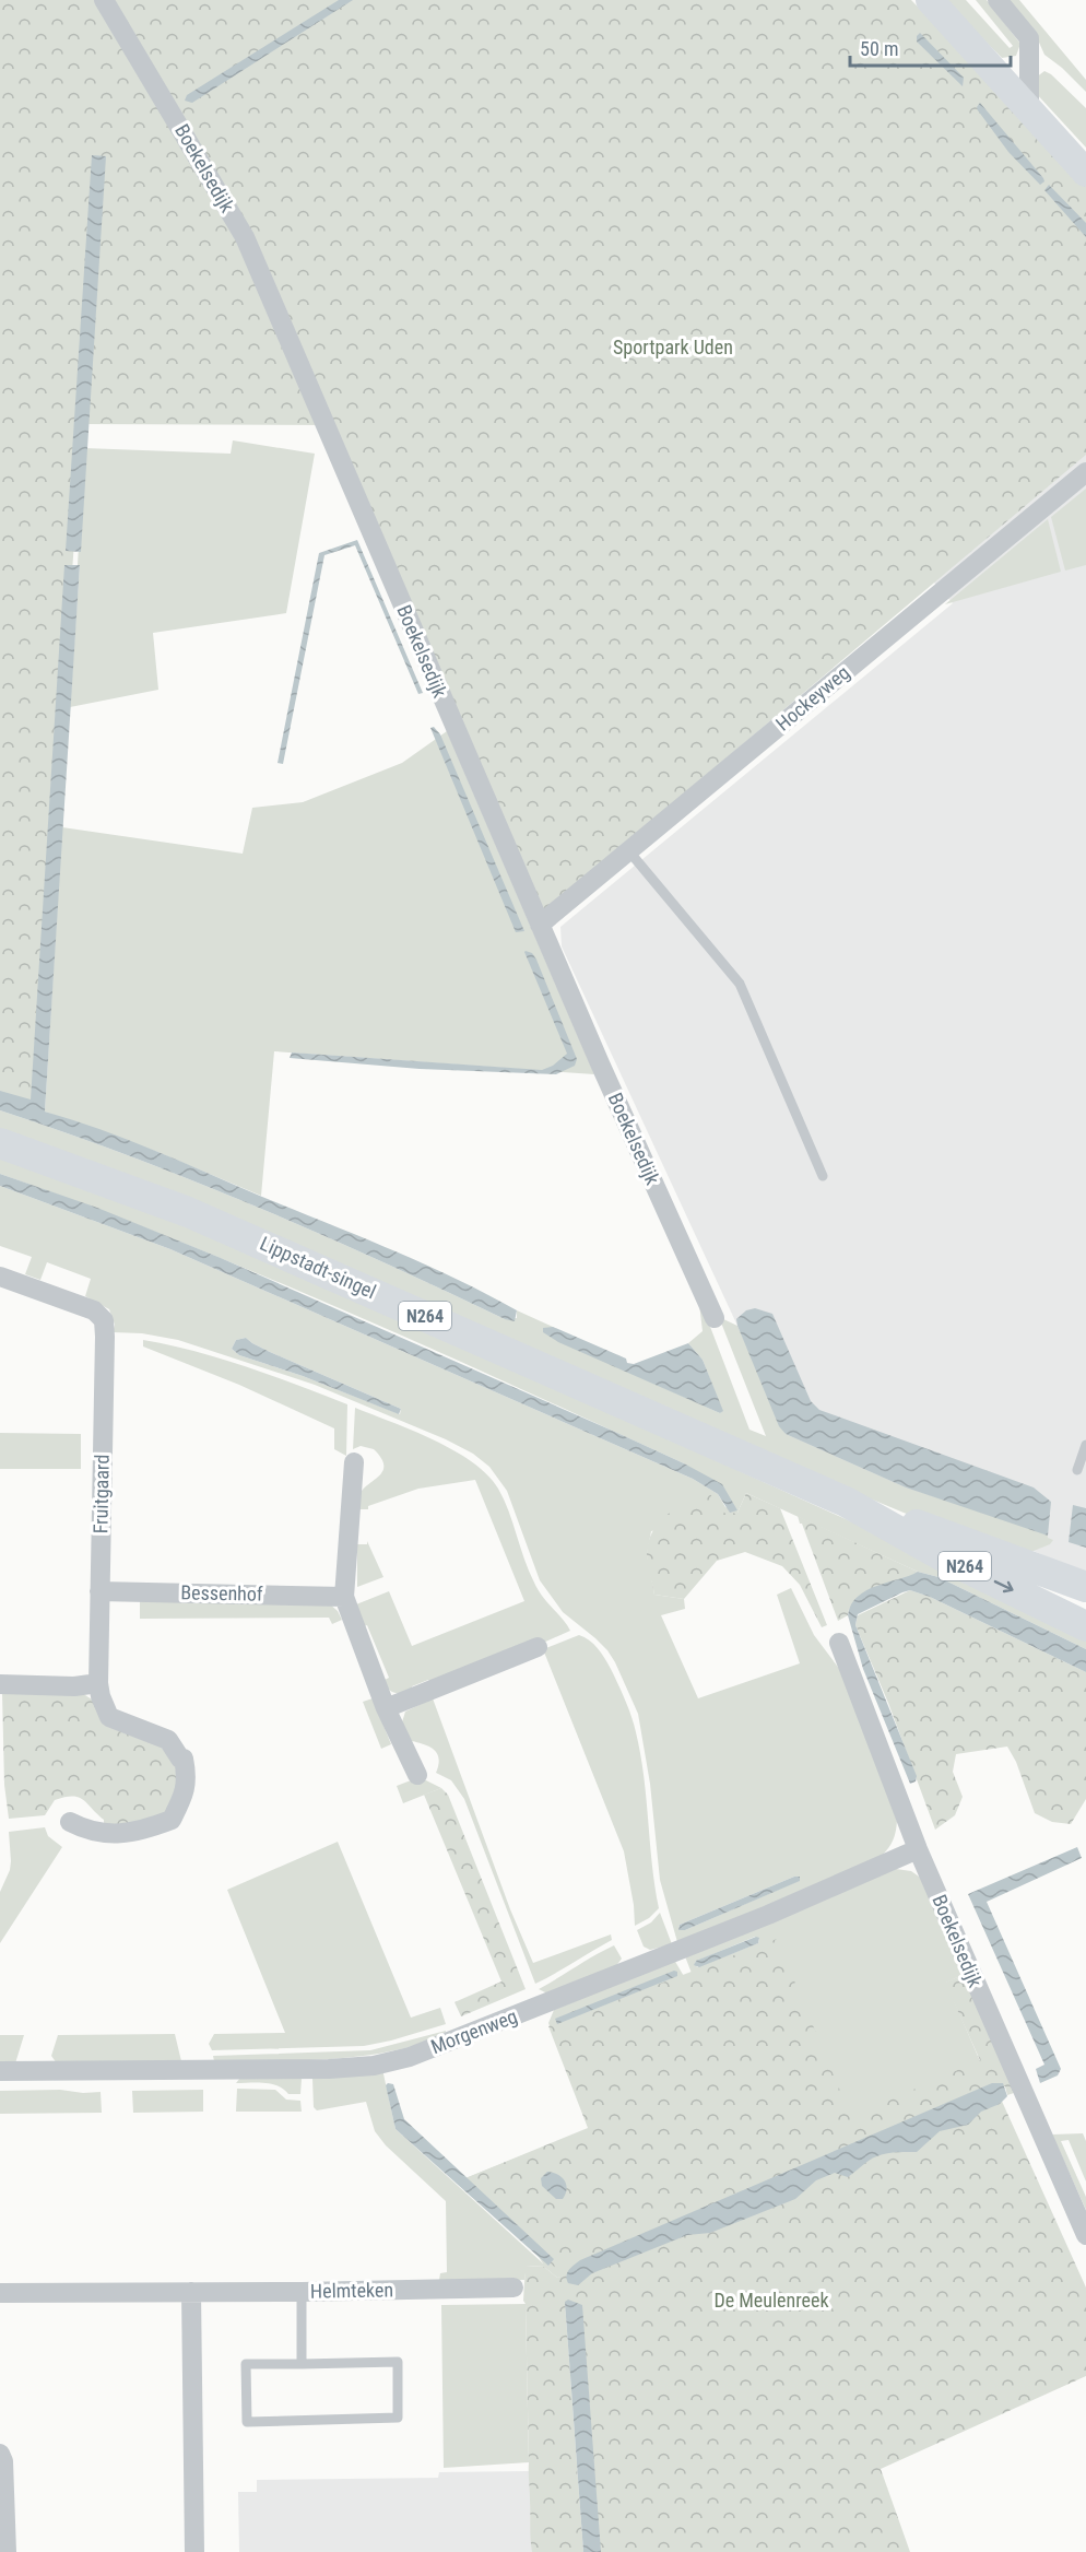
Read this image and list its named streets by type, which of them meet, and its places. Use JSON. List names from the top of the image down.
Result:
{
  "streets": {
    "main road": ["Lippstadt-singel", "N264"],
    "street": [
      "Boekelsedijk",
      "Hockeyweg",
      "Fruitgaard",
      "Bessenhof",
      "Morgenweg",
      "Helmteken"
    ]
  },
  "crossings": [
    ["Boekelsedijk", "Hockeyweg"],
    ["Boekelsedijk", "Morgenweg"],
    ["Fruitgaard", "Bessenhof"]
  ],
  "parks": ["Sportpark Uden", "De Meulenreek"],
  "scale_bar": "50 m"
}
